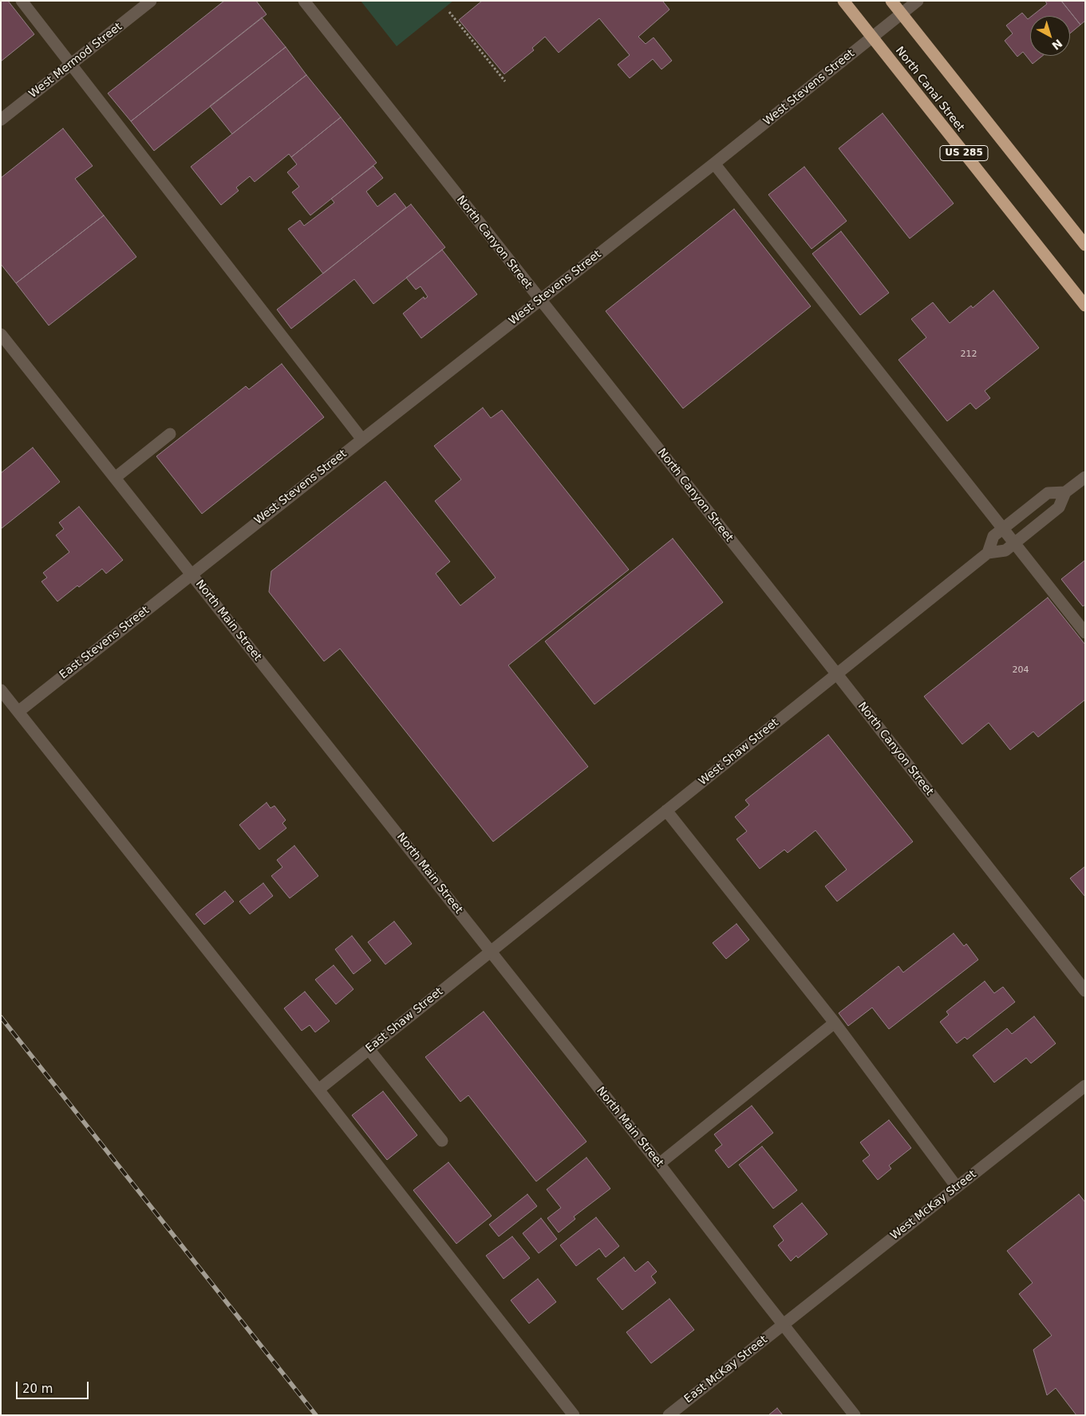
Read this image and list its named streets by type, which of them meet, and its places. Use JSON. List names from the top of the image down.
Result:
{
  "streets": {
    "highway": ["North Canal Street", "US 285"],
    "street": [
      "West Mermod Street",
      "West Stevens Street",
      "North Canyon Street",
      "North Main Street",
      "East Stevens Street",
      "West Shaw Street",
      "East Shaw Street",
      "West McKay Street",
      "East McKay Street"
    ]
  },
  "crossings": [
    ["West Stevens Street", "North Canal Street"],
    ["West Stevens Street", "US 285"],
    ["West Stevens Street", "North Canyon Street"],
    ["West Stevens Street", "North Main Street"],
    ["West Stevens Street", "East Stevens Street"],
    ["North Canyon Street", "West Shaw Street"],
    ["North Main Street", "East Stevens Street"],
    ["North Main Street", "West Shaw Street"],
    ["North Main Street", "East Shaw Street"],
    ["North Main Street", "West McKay Street"],
    ["North Main Street", "East McKay Street"],
    ["West Shaw Street", "East Shaw Street"],
    ["West McKay Street", "East McKay Street"]
  ],
  "house_numbers": ["212", "204"],
  "scale_bar": "20 m",
  "north": "bottom right"
}
